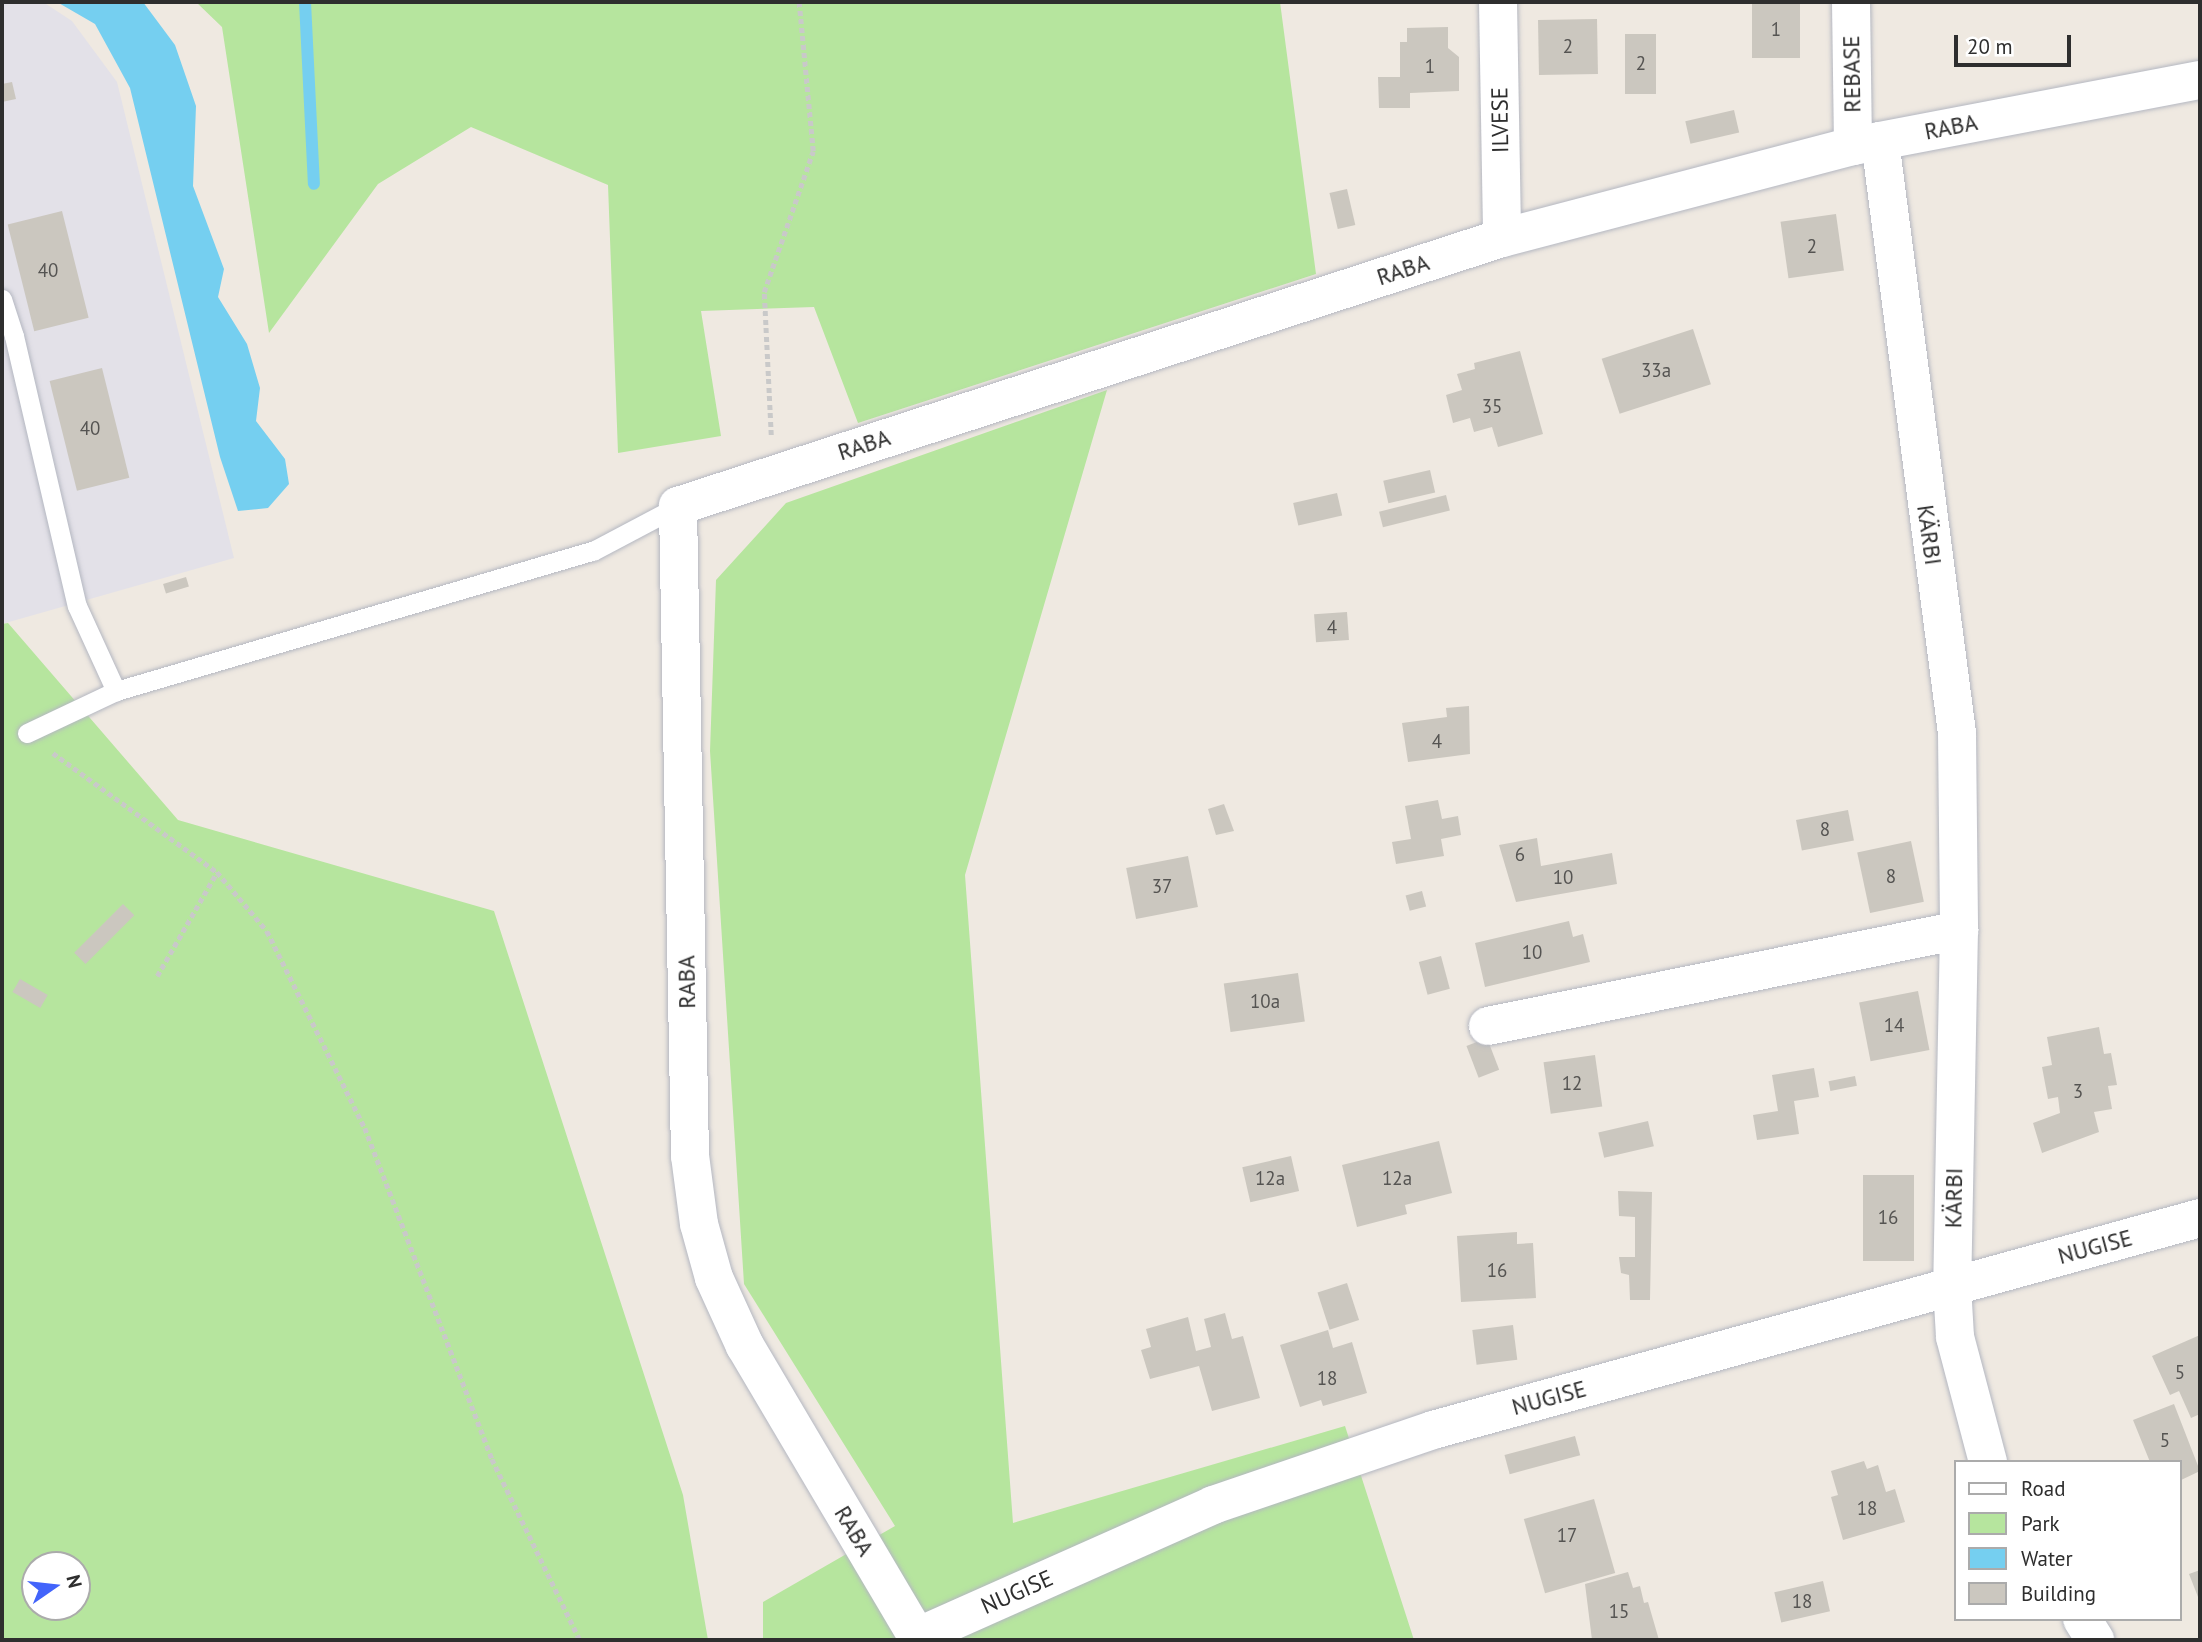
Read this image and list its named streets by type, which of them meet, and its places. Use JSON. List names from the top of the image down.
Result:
{
  "streets": {
    "street": [
      "REBASE",
      "ILVESE",
      "RABA",
      "KÄRBI",
      "NUGISE"
    ]
  },
  "crossings": [
    ["REBASE", "RABA"],
    ["REBASE", "KÄRBI"],
    ["ILVESE", "RABA"],
    ["RABA", "KÄRBI"],
    ["RABA", "NUGISE"],
    ["KÄRBI", "NUGISE"]
  ],
  "house_numbers": [
    "1",
    "2",
    "2",
    "1",
    "2",
    "40",
    "33a",
    "35",
    "40",
    "4",
    "4",
    "8",
    "6",
    "8",
    "10",
    "37",
    "10",
    "10a",
    "14",
    "12",
    "3",
    "12a",
    "12a",
    "16",
    "16",
    "5",
    "18",
    "5",
    "18",
    "17",
    "18",
    "15"
  ],
  "legend": [
    "Road",
    "Park",
    "Water",
    "Building"
  ],
  "scale_bar": "20 m",
  "north": "right"
}
